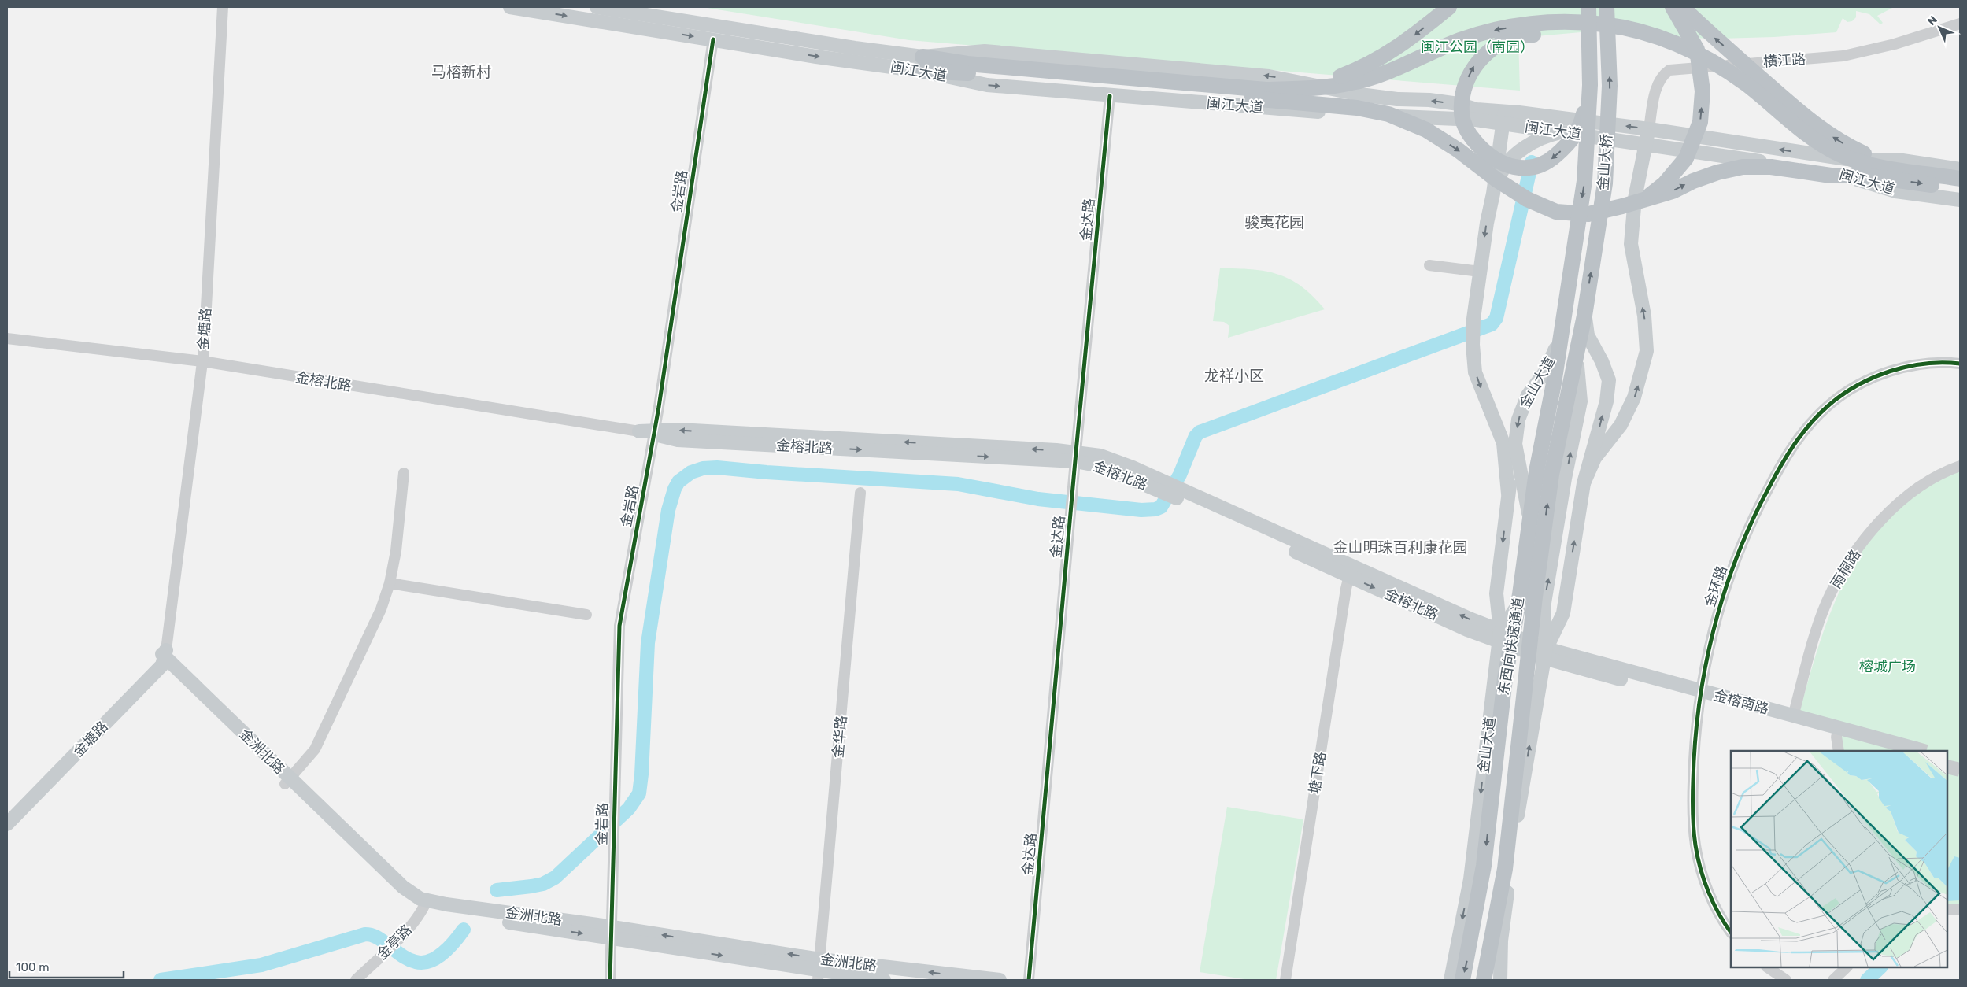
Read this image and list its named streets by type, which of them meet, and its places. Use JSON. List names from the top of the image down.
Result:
{
  "streets": {
    "highway": ["金山大桥", "东西向快速通道"],
    "main road": [
      "闽江大道",
      "金塘路",
      "金榕北路",
      "金山大道",
      "金榕南路",
      "金洲北路"
    ],
    "street": [
      "横江路",
      "金岩路",
      "金达路",
      "雨桐路",
      "金环路",
      "金华路",
      "塘下路",
      "金亭路"
    ]
  },
  "crossings": [
    ["横江路", "闽江大道"],
    ["闽江大道", "金岩路"],
    ["闽江大道", "金达路"],
    ["金山大桥", "东西向快速通道"],
    ["金岩路", "金榕北路"],
    ["金岩路", "金洲北路"],
    ["金达路", "金榕北路"],
    ["金塘路", "金榕北路"],
    ["金塘路", "金洲北路"],
    ["金榕北路", "金山大道"],
    ["金榕北路", "金榕南路"],
    ["金榕北路", "塘下路"],
    ["金山大道", "东西向快速通道"],
    ["金山大道", "金榕南路"],
    ["雨桐路", "金榕南路"],
    ["金环路", "金榕南路"],
    ["金华路", "金洲北路"],
    ["金洲北路", "金亭路"]
  ],
  "districts": [
    "马榕新村",
    "骏夷花园",
    "龙祥小区",
    "金山明珠百利康花园"
  ],
  "parks": ["闽江公园（南园）", "榕城广场"],
  "scale_bar": "100 m",
  "north": "top left"
}
